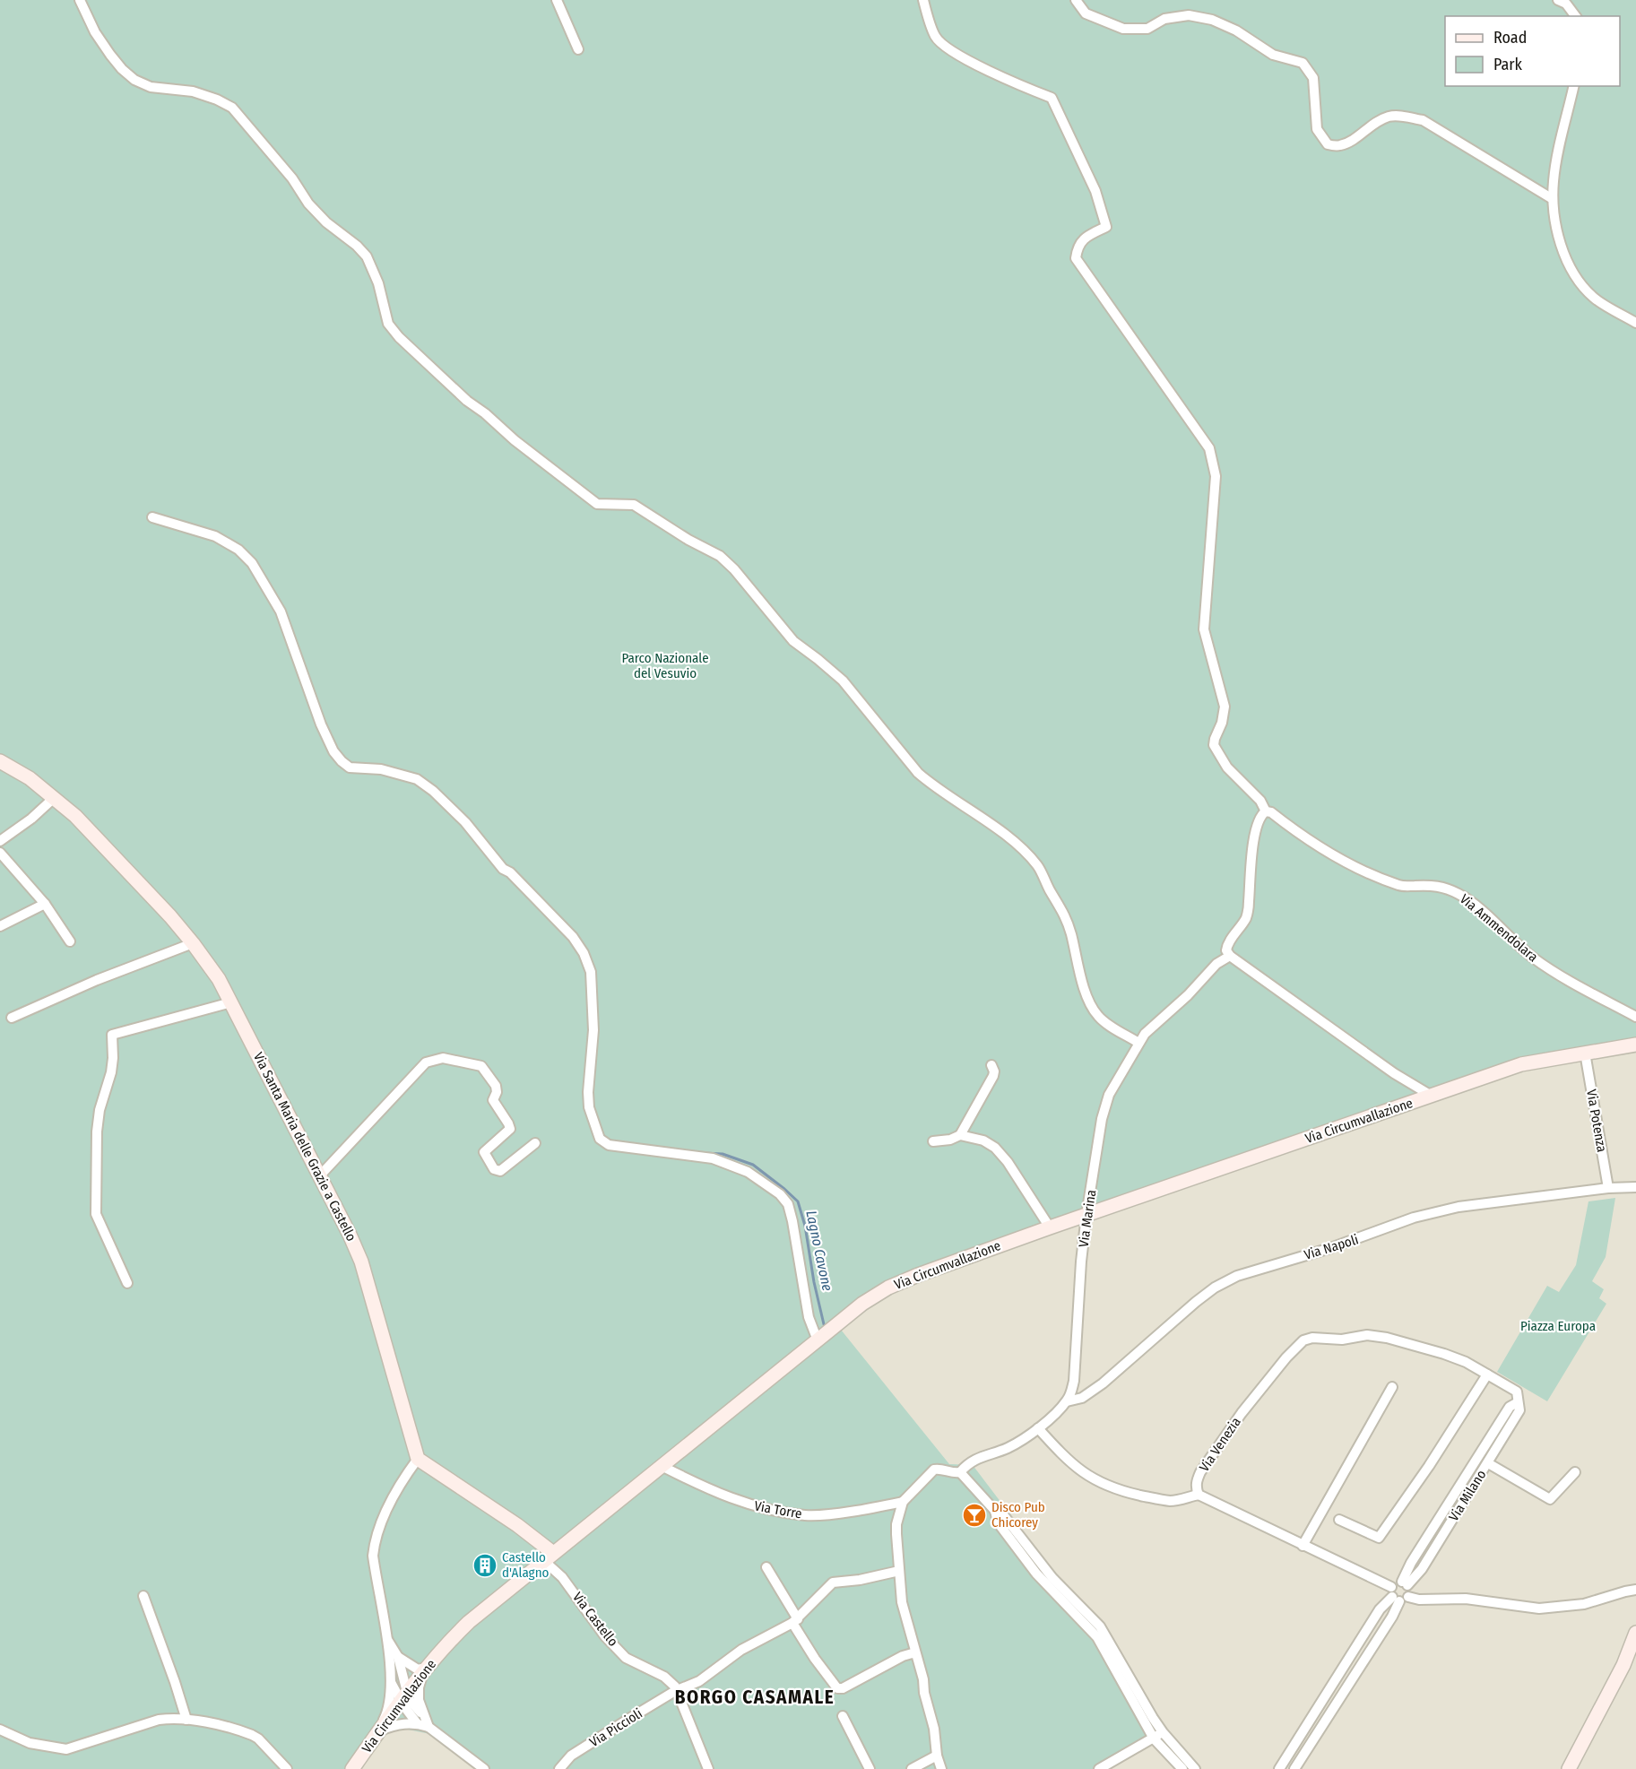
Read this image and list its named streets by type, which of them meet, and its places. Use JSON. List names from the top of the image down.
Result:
{
  "streets": {
    "main road": ["Via Circumvallazione", "Via Santa Maria delle Grazie a Castello"],
    "street": [
      "Via Ammendolara",
      "Via Potenza",
      "Via Marina",
      "Via Napoli",
      "Via Venezia",
      "Via Milano",
      "Via Torre",
      "Via Castello",
      "Via Piccioli"
    ]
  },
  "crossings": [
    ["Via Circumvallazione", "Via Potenza"],
    ["Via Circumvallazione", "Via Marina"],
    ["Via Circumvallazione", "Via Torre"],
    ["Via Circumvallazione", "Via Castello"],
    ["Via Potenza", "Via Napoli"],
    ["Via Marina", "Via Napoli"],
    ["Via Castello", "Via Piccioli"]
  ],
  "districts": ["BORGO CASAMALE"],
  "water": ["Lagno Cavone"],
  "parks": ["Parco Nazionale del Vesuvio", "Piazza Europa"],
  "places": {
    "bar": ["Disco Pub Chicorey"],
    "building": ["Castello d'Alagno"]
  },
  "legend": ["Road", "Park"]
}
